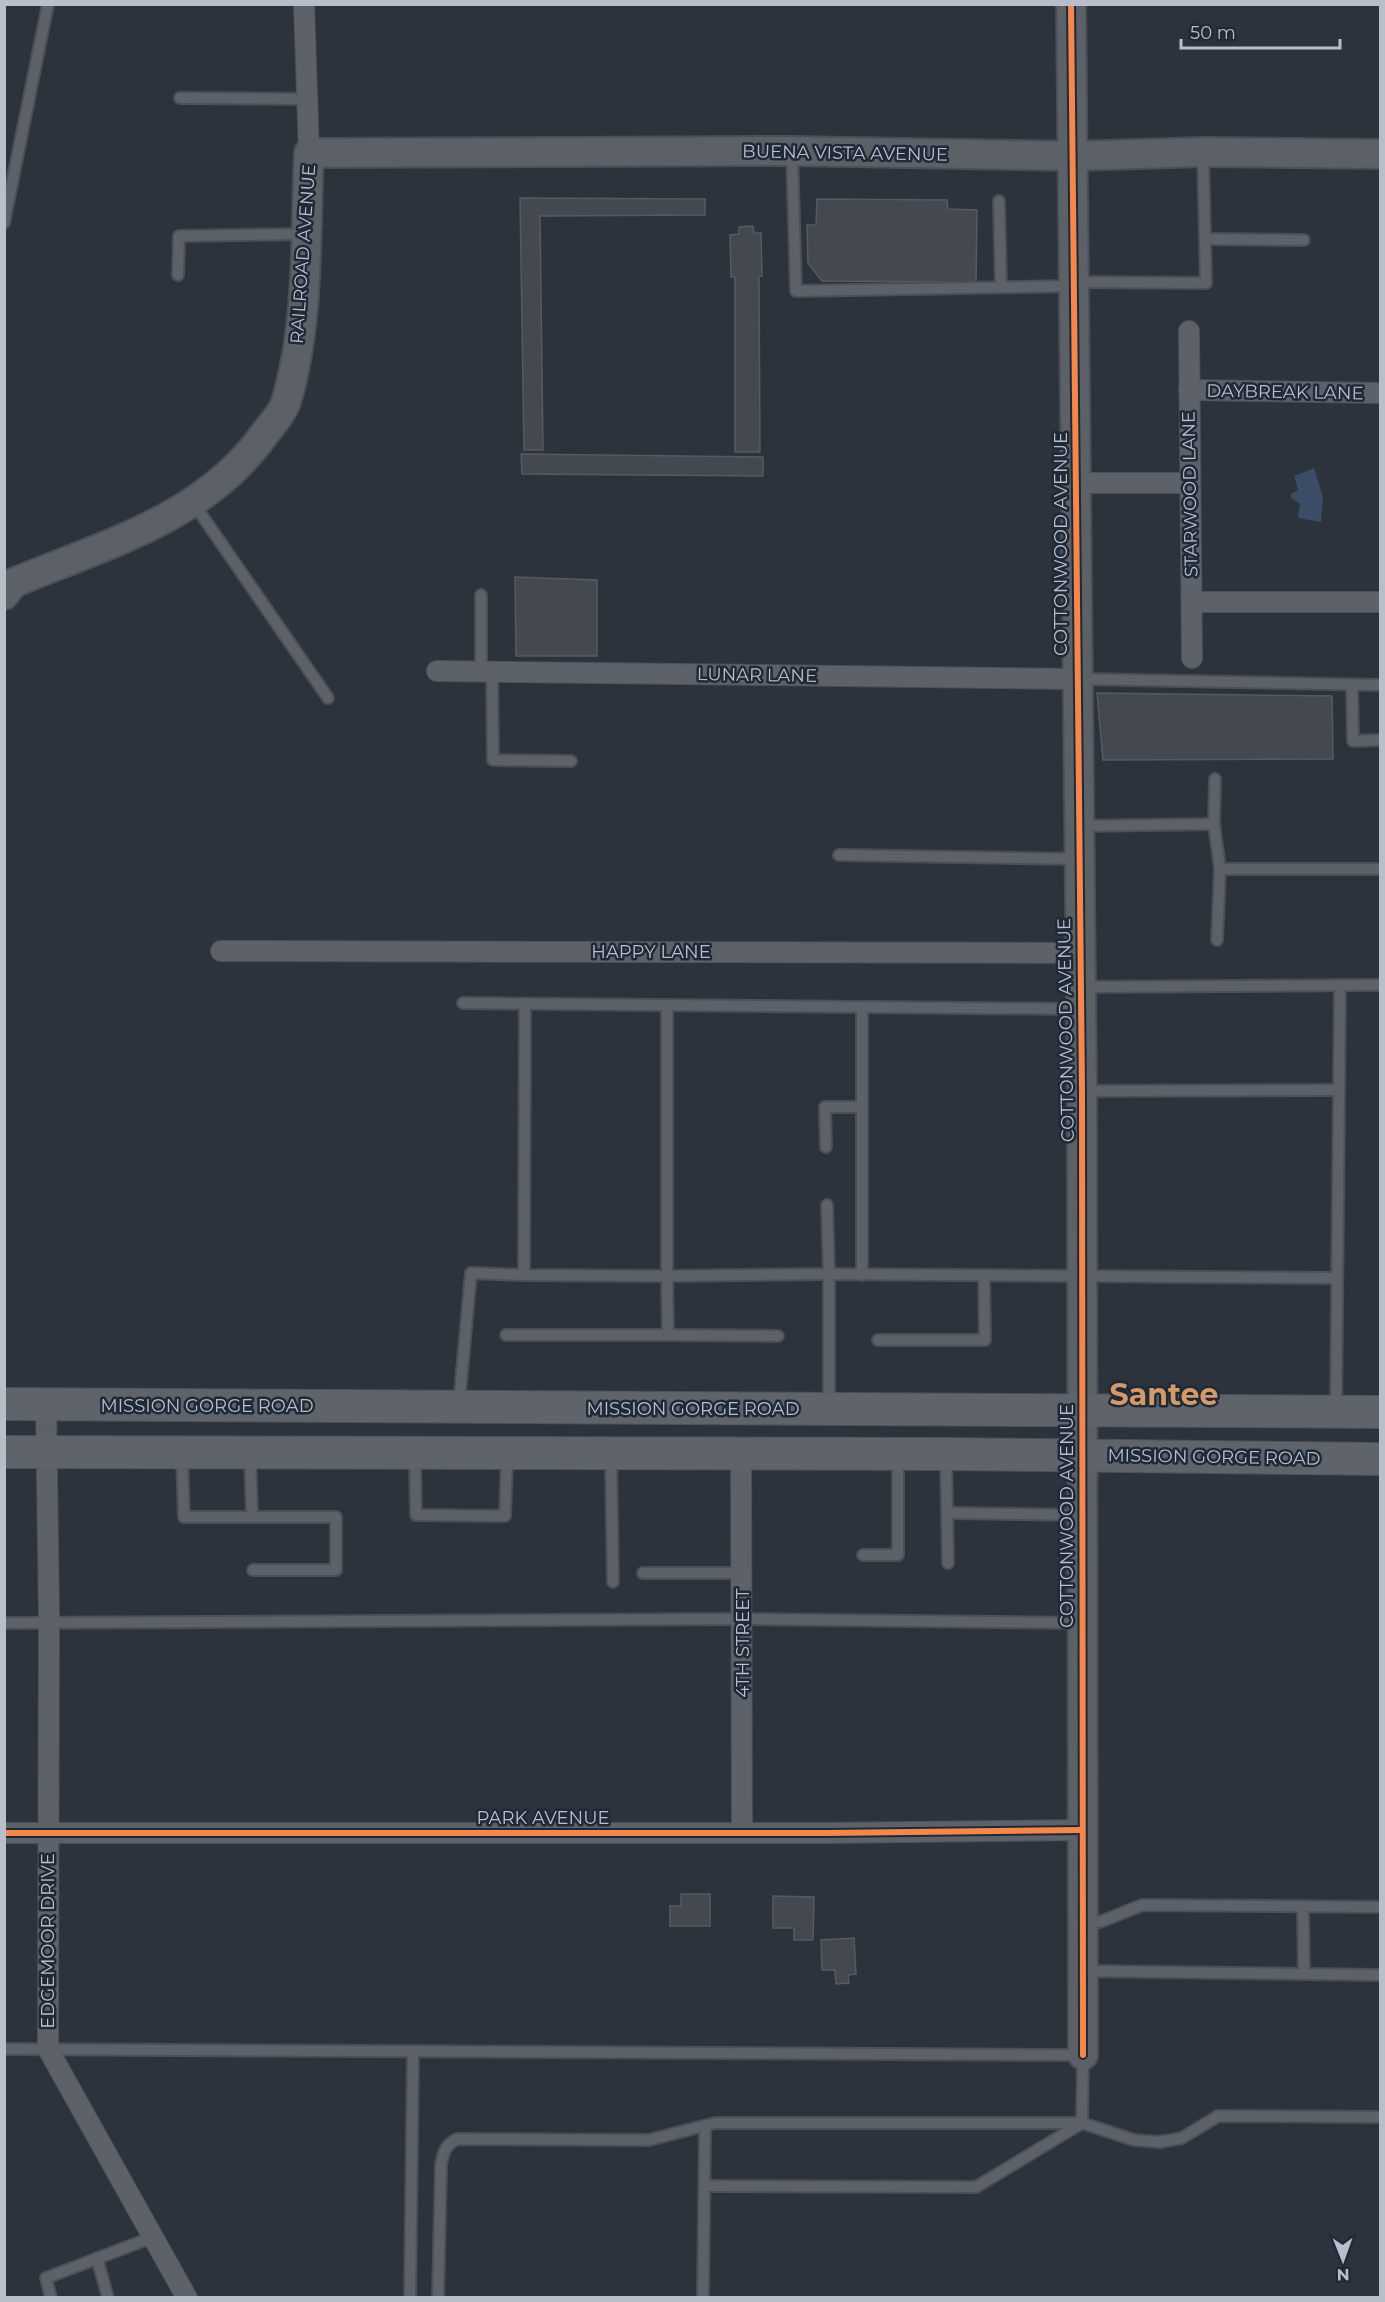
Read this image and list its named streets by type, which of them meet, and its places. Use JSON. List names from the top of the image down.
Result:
{
  "streets": {
    "main road": ["MISSION GORGE ROAD"],
    "street": [
      "BUENA VISTA AVENUE",
      "RAILROAD AVENUE",
      "DAYBREAK LANE",
      "STARWOOD LANE",
      "COTTONWOOD AVENUE",
      "LUNAR LANE",
      "HAPPY LANE",
      "4TH STREET",
      "PARK AVENUE",
      "EDGEMOOR DRIVE"
    ]
  },
  "crossings": [
    ["BUENA VISTA AVENUE", "RAILROAD AVENUE"],
    ["BUENA VISTA AVENUE", "COTTONWOOD AVENUE"],
    ["DAYBREAK LANE", "STARWOOD LANE"],
    ["COTTONWOOD AVENUE", "LUNAR LANE"],
    ["COTTONWOOD AVENUE", "HAPPY LANE"],
    ["COTTONWOOD AVENUE", "MISSION GORGE ROAD"],
    ["COTTONWOOD AVENUE", "PARK AVENUE"],
    ["MISSION GORGE ROAD", "4TH STREET"],
    ["MISSION GORGE ROAD", "EDGEMOOR DRIVE"],
    ["4TH STREET", "PARK AVENUE"],
    ["PARK AVENUE", "EDGEMOOR DRIVE"]
  ],
  "districts": ["Santee"],
  "scale_bar": "50 m",
  "north": "bottom"
}
